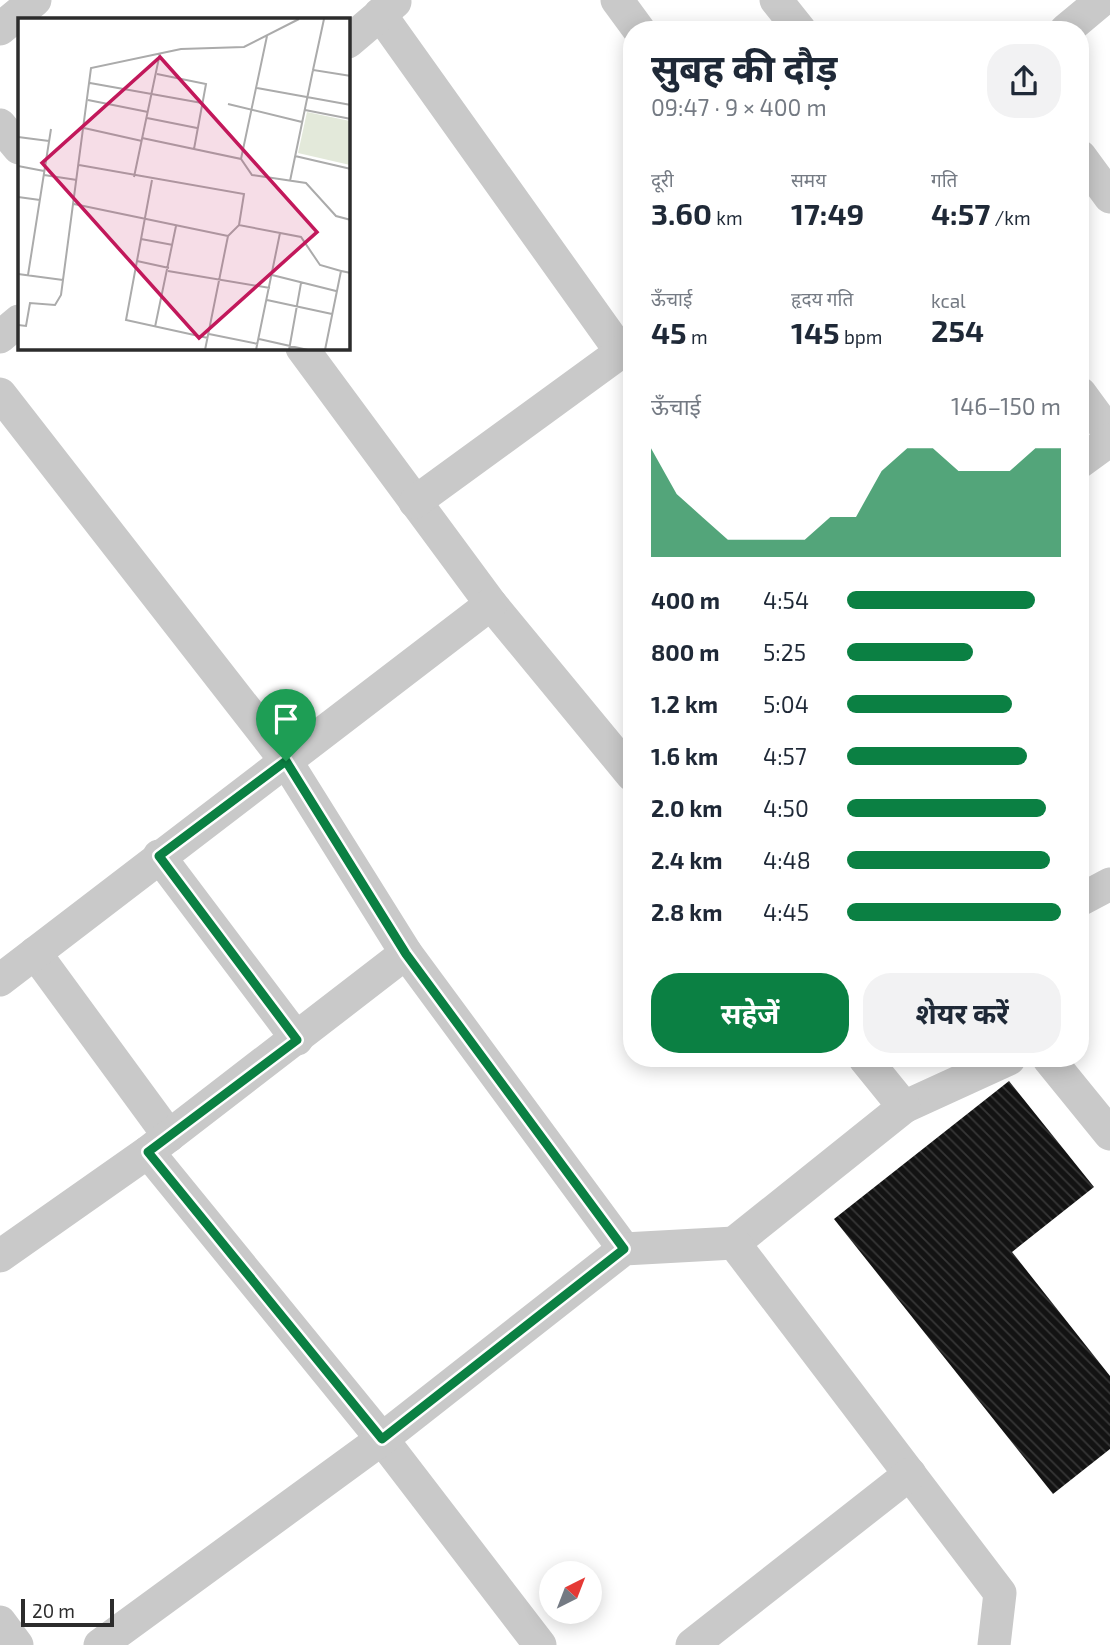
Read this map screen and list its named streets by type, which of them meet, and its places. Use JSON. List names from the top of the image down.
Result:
{
  "scale_bar": "20 m",
  "north": "top right",
  "page": {
    "heading": ["सुबह की दौड़", "09:47 · 9 × 400 m"],
    "stats": [
      ["दूरी", "3.60 km"],
      ["समय", "17:49"],
      ["गति", "4:57 /km"],
      ["ऊँचाई", "45 m"],
      ["हृदय गति", "145 bpm"],
      ["kcal", "254"]
    ],
    "chart": ["ऊँचाई", "146–150 m"],
    "list": [
      {
        "name": "400 m",
        "note": "4:54"
      },
      {
        "name": "800 m",
        "note": "5:25"
      },
      {
        "name": "1.2 km",
        "note": "5:04"
      },
      {
        "name": "1.6 km",
        "note": "4:57"
      },
      {
        "name": "2.0 km",
        "note": "4:50"
      },
      {
        "name": "2.4 km",
        "note": "4:48"
      },
      {
        "name": "2.8 km",
        "note": "4:45"
      }
    ],
    "buttons": ["सहेजें", "शेयर करें"],
    "scale": "20 m"
  }
}
